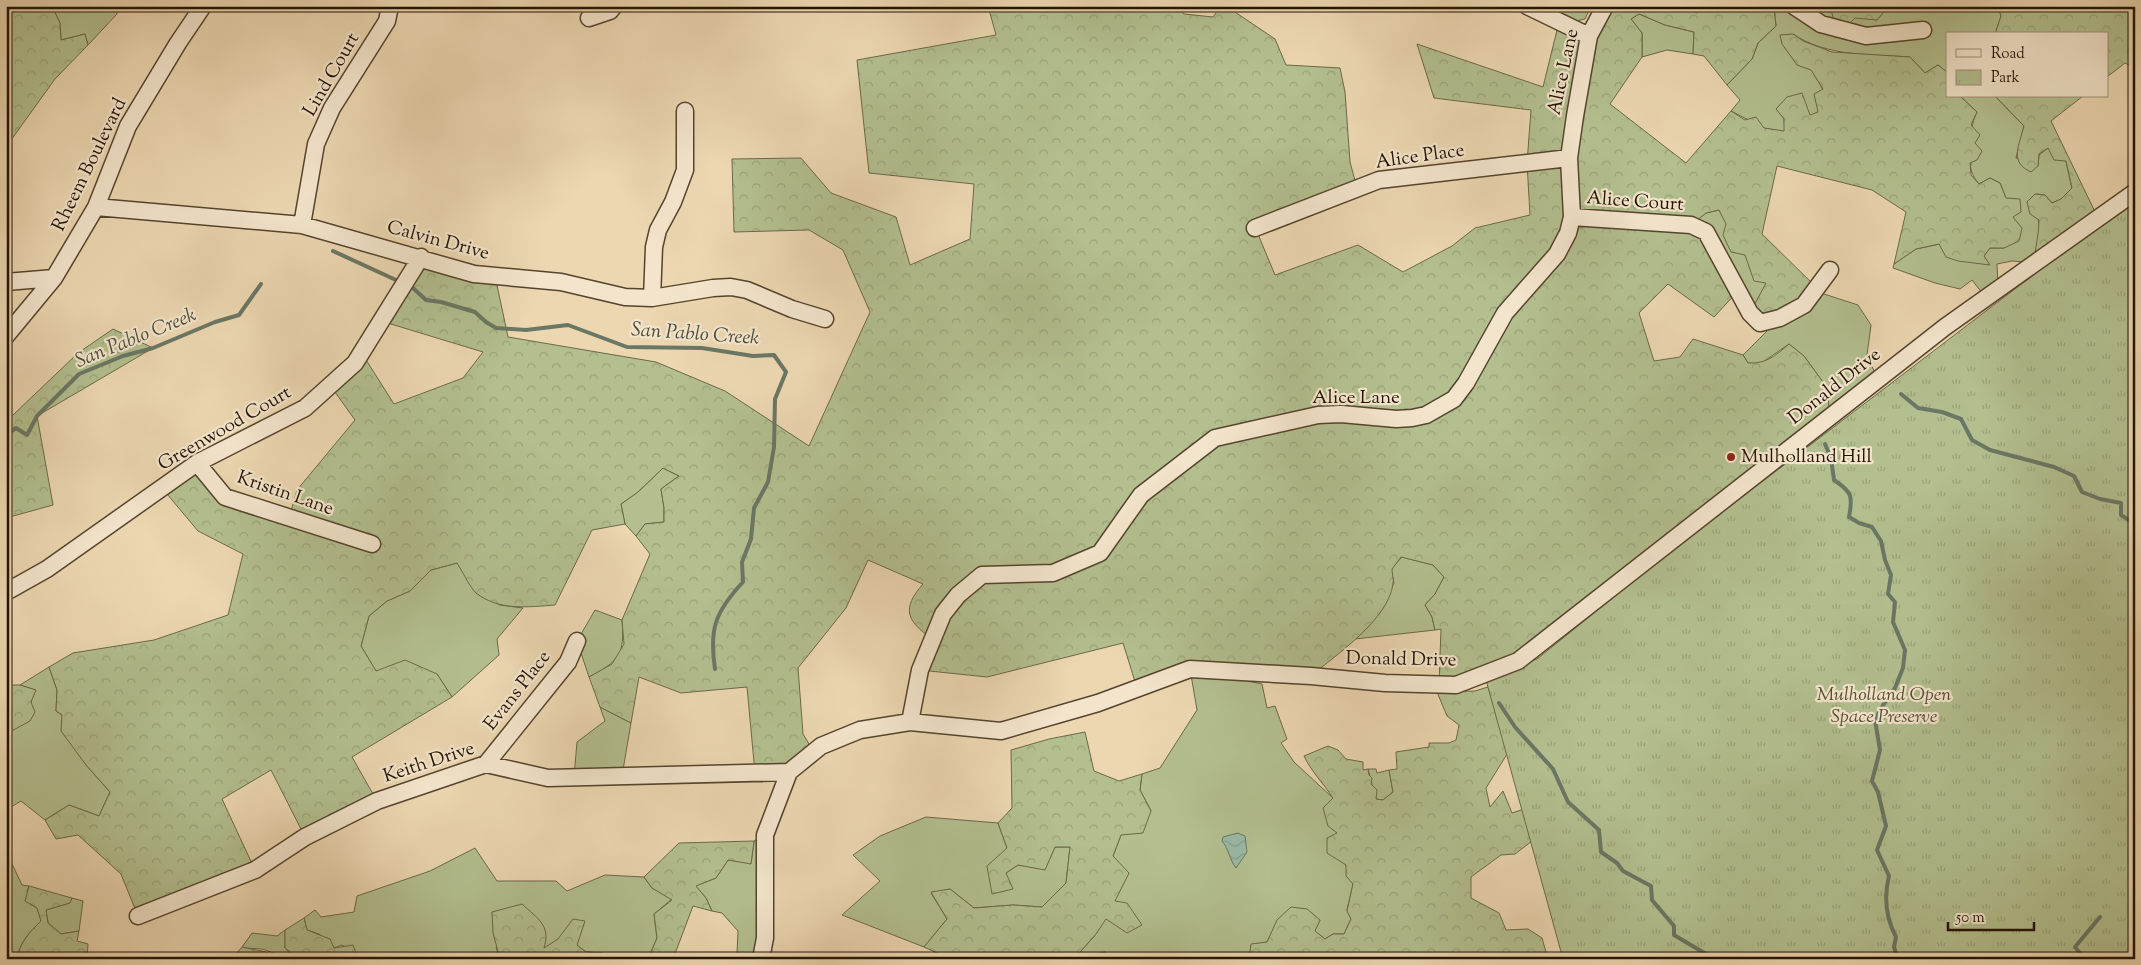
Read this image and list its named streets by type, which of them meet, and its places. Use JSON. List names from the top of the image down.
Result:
{
  "streets": {
    "street": [
      "Alice Lane",
      "Lind Court",
      "Alice Place",
      "Rheem Boulevard",
      "Alice Court",
      "Calvin Drive",
      "Donald Drive",
      "Greenwood Court",
      "Kristin Lane",
      "Evans Place",
      "Keith Drive"
    ]
  },
  "crossings": [
    ["Alice Lane", "Alice Place"],
    ["Alice Lane", "Alice Court"],
    ["Alice Lane", "Donald Drive"],
    ["Lind Court", "Calvin Drive"],
    ["Rheem Boulevard", "Calvin Drive"],
    ["Calvin Drive", "Greenwood Court"],
    ["Donald Drive", "Keith Drive"],
    ["Greenwood Court", "Kristin Lane"],
    ["Evans Place", "Keith Drive"]
  ],
  "water": ["San Pablo Creek"],
  "parks": ["Mulholland Open Space Preserve"],
  "places": ["Mulholland Hill"],
  "legend": ["Road", "Park"],
  "scale_bar": "50 m"
}
